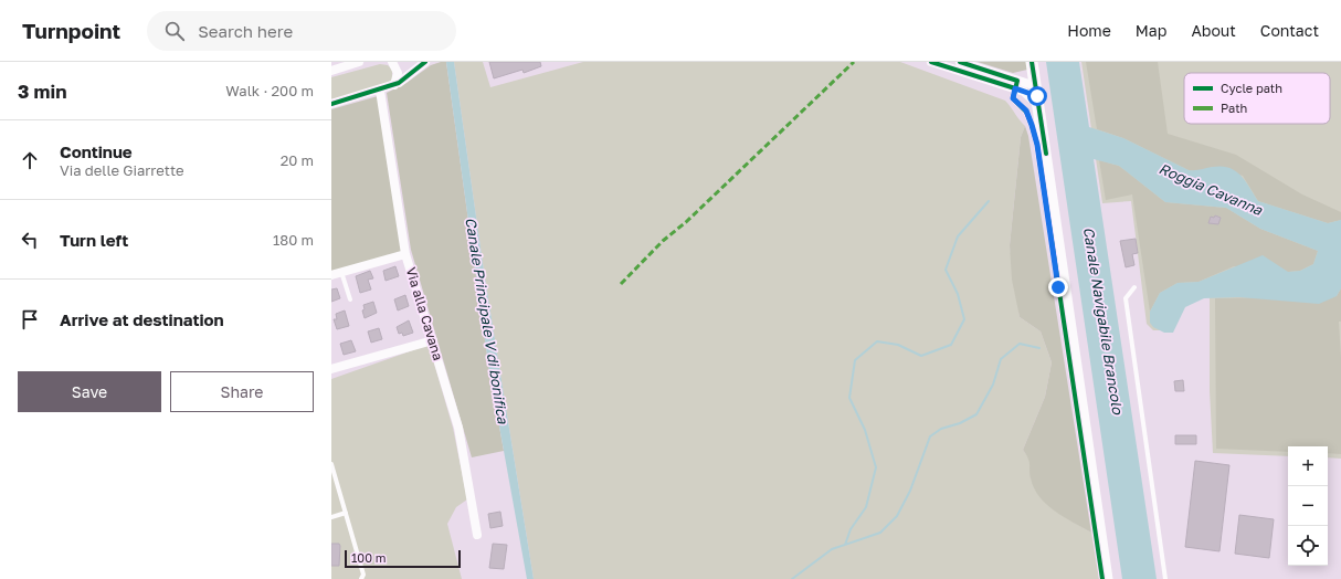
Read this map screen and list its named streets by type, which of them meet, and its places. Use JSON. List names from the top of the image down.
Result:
{
  "streets": {
    "street": ["Via alla Cavana"]
  },
  "water": ["Roggia Cavanna", "Canale Principale V di bonifica", "Canale Navigabile Brancolo"],
  "legend": ["Cycle path", "Path"],
  "scale_bar": "100 m",
  "page": {
    "header": "Turnpoint",
    "search": "Search here",
    "nav": [
      "Home",
      "Map",
      "About",
      "Contact"
    ],
    "heading": ["3 min", "Walk · 200 m"],
    "list": [
      ["Continue", "Via delle Giarrette", "20 m"],
      ["Turn left", "180 m"],
      "Arrive at destination"
    ],
    "buttons": ["Save", "Share"],
    "map_buttons": ["+", "−"],
    "scale": "100 m"
  }
}
